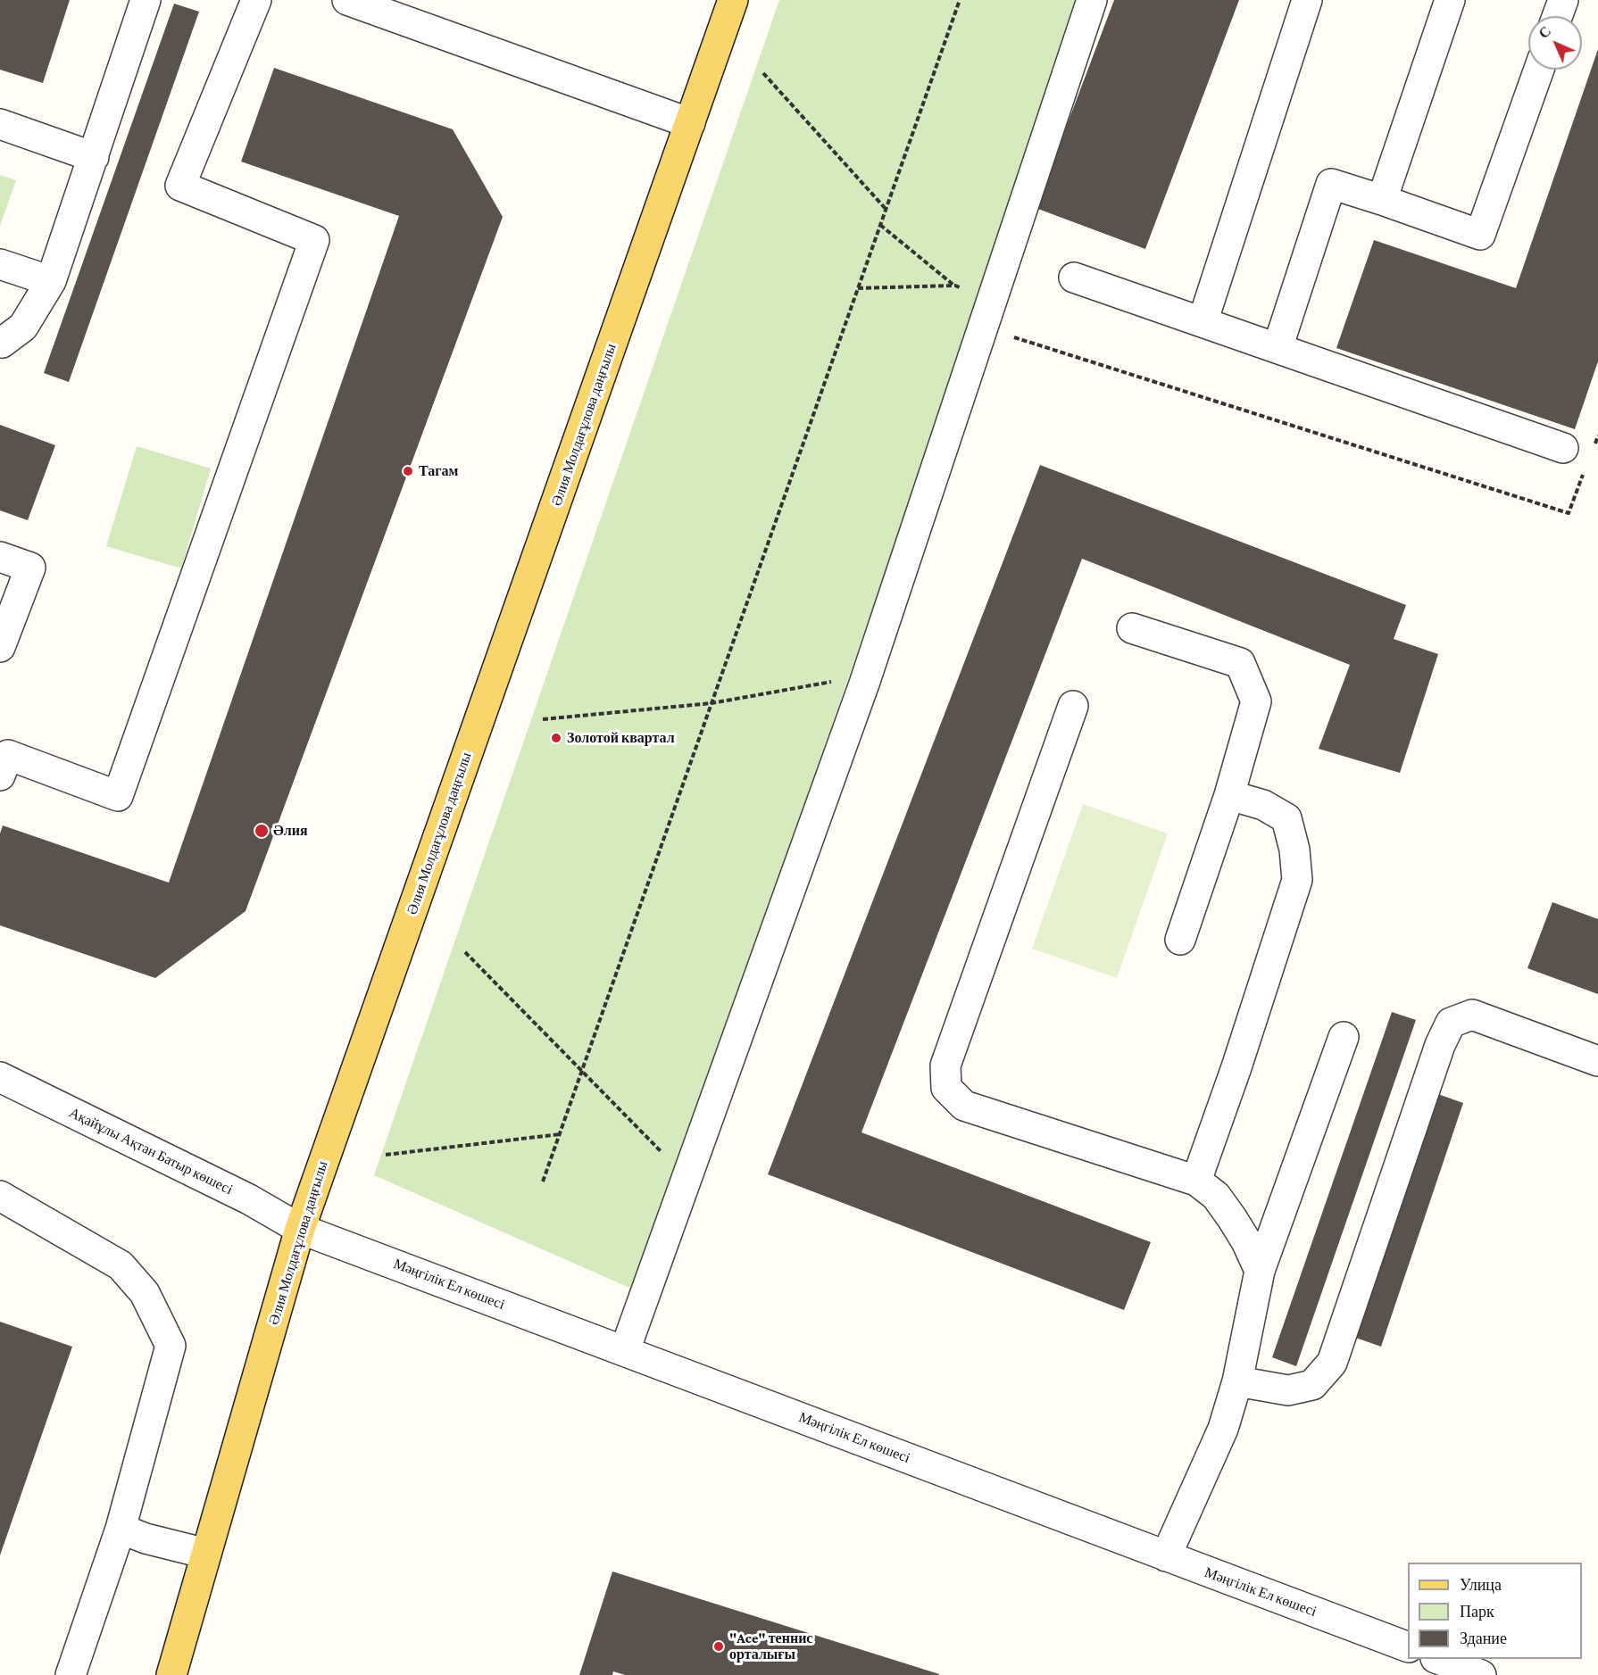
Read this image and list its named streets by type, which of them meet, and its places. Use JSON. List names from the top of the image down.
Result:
{
  "streets": {
    "main road": ["Әлия Молдағұлова даңғылы"],
    "street": ["Ақайұлы Ақтан Батыр көшесі", "Мәңгілік Ел көшесі"]
  },
  "crossings": [
    ["Әлия Молдағұлова даңғылы", "Ақайұлы Ақтан Батыр көшесі"],
    ["Әлия Молдағұлова даңғылы", "Мәңгілік Ел көшесі"],
    ["Ақайұлы Ақтан Батыр көшесі", "Мәңгілік Ел көшесі"]
  ],
  "places": [
    "Тагам",
    "Золотой квартал",
    "Әлия",
    "\"Ace\" теннис орталығы"
  ],
  "legend": ["Улица", "Парк", "Здание"],
  "north": "top left"
}
